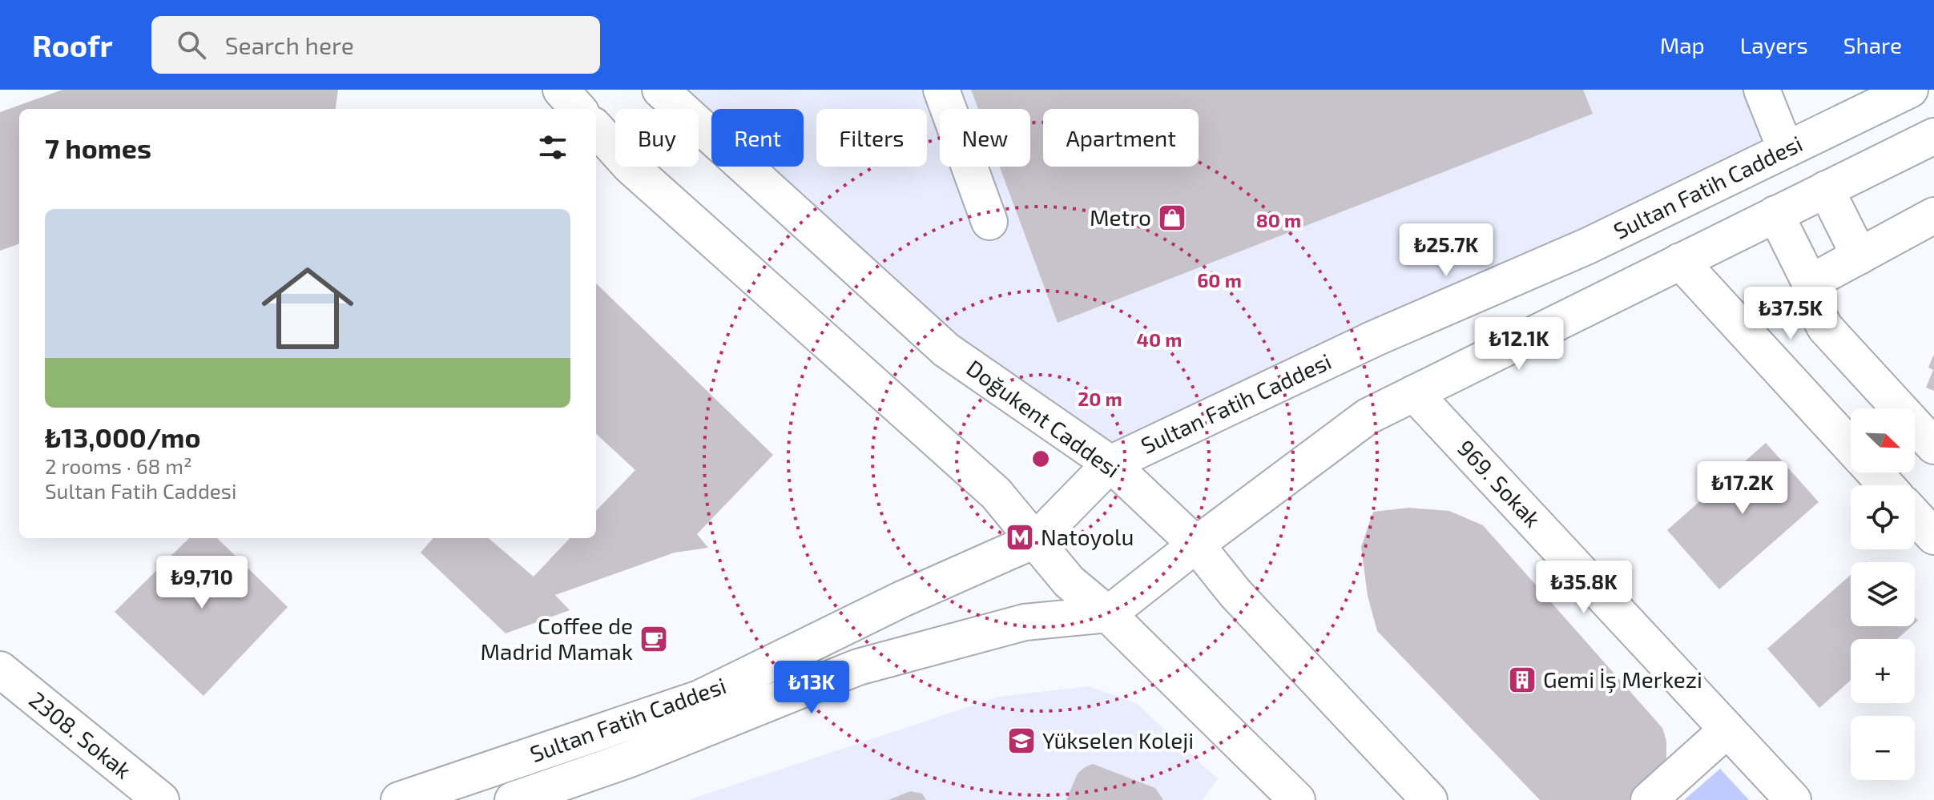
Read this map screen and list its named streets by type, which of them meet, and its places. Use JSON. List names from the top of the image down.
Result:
{
  "streets": {
    "main road": [
      "Sultan Fatih Caddesi",
      "Doğukent Caddesi",
      "969. Sokak",
      "2308. Sokak"
    ]
  },
  "crossings": [
    ["Sultan Fatih Caddesi", "Doğukent Caddesi"]
  ],
  "places": {
    "shop": ["Metro"],
    "metro station": ["Natoyolu"],
    "cafe": ["Coffee de Madrid Mamak"],
    "building": ["Gemi İş Merkezi"],
    "school or university": ["Yükselen Koleji"]
  },
  "north": "bottom right",
  "page": {
    "header": "Roofr",
    "search": "Search here",
    "nav": ["Map", "Layers", "Share"],
    "chip": [
      "Buy",
      "Rent",
      "Filters",
      "New",
      "Apartment"
    ],
    "heading": "7 homes",
    "list": [
      {
        "name": "₺13,000/mo",
        "note": "2 rooms · 68 m² · Sultan Fatih Caddesi"
      }
    ],
    "price": [
      "₺25.7K",
      "₺37.5K",
      "₺12.1K",
      "₺17.2K",
      "₺9,710",
      "₺35.8K",
      "₺13K"
    ],
    "map_buttons": ["+", "−"]
  },
  "rings": [
    "80 m",
    "60 m",
    "40 m",
    "20 m"
  ]
}
